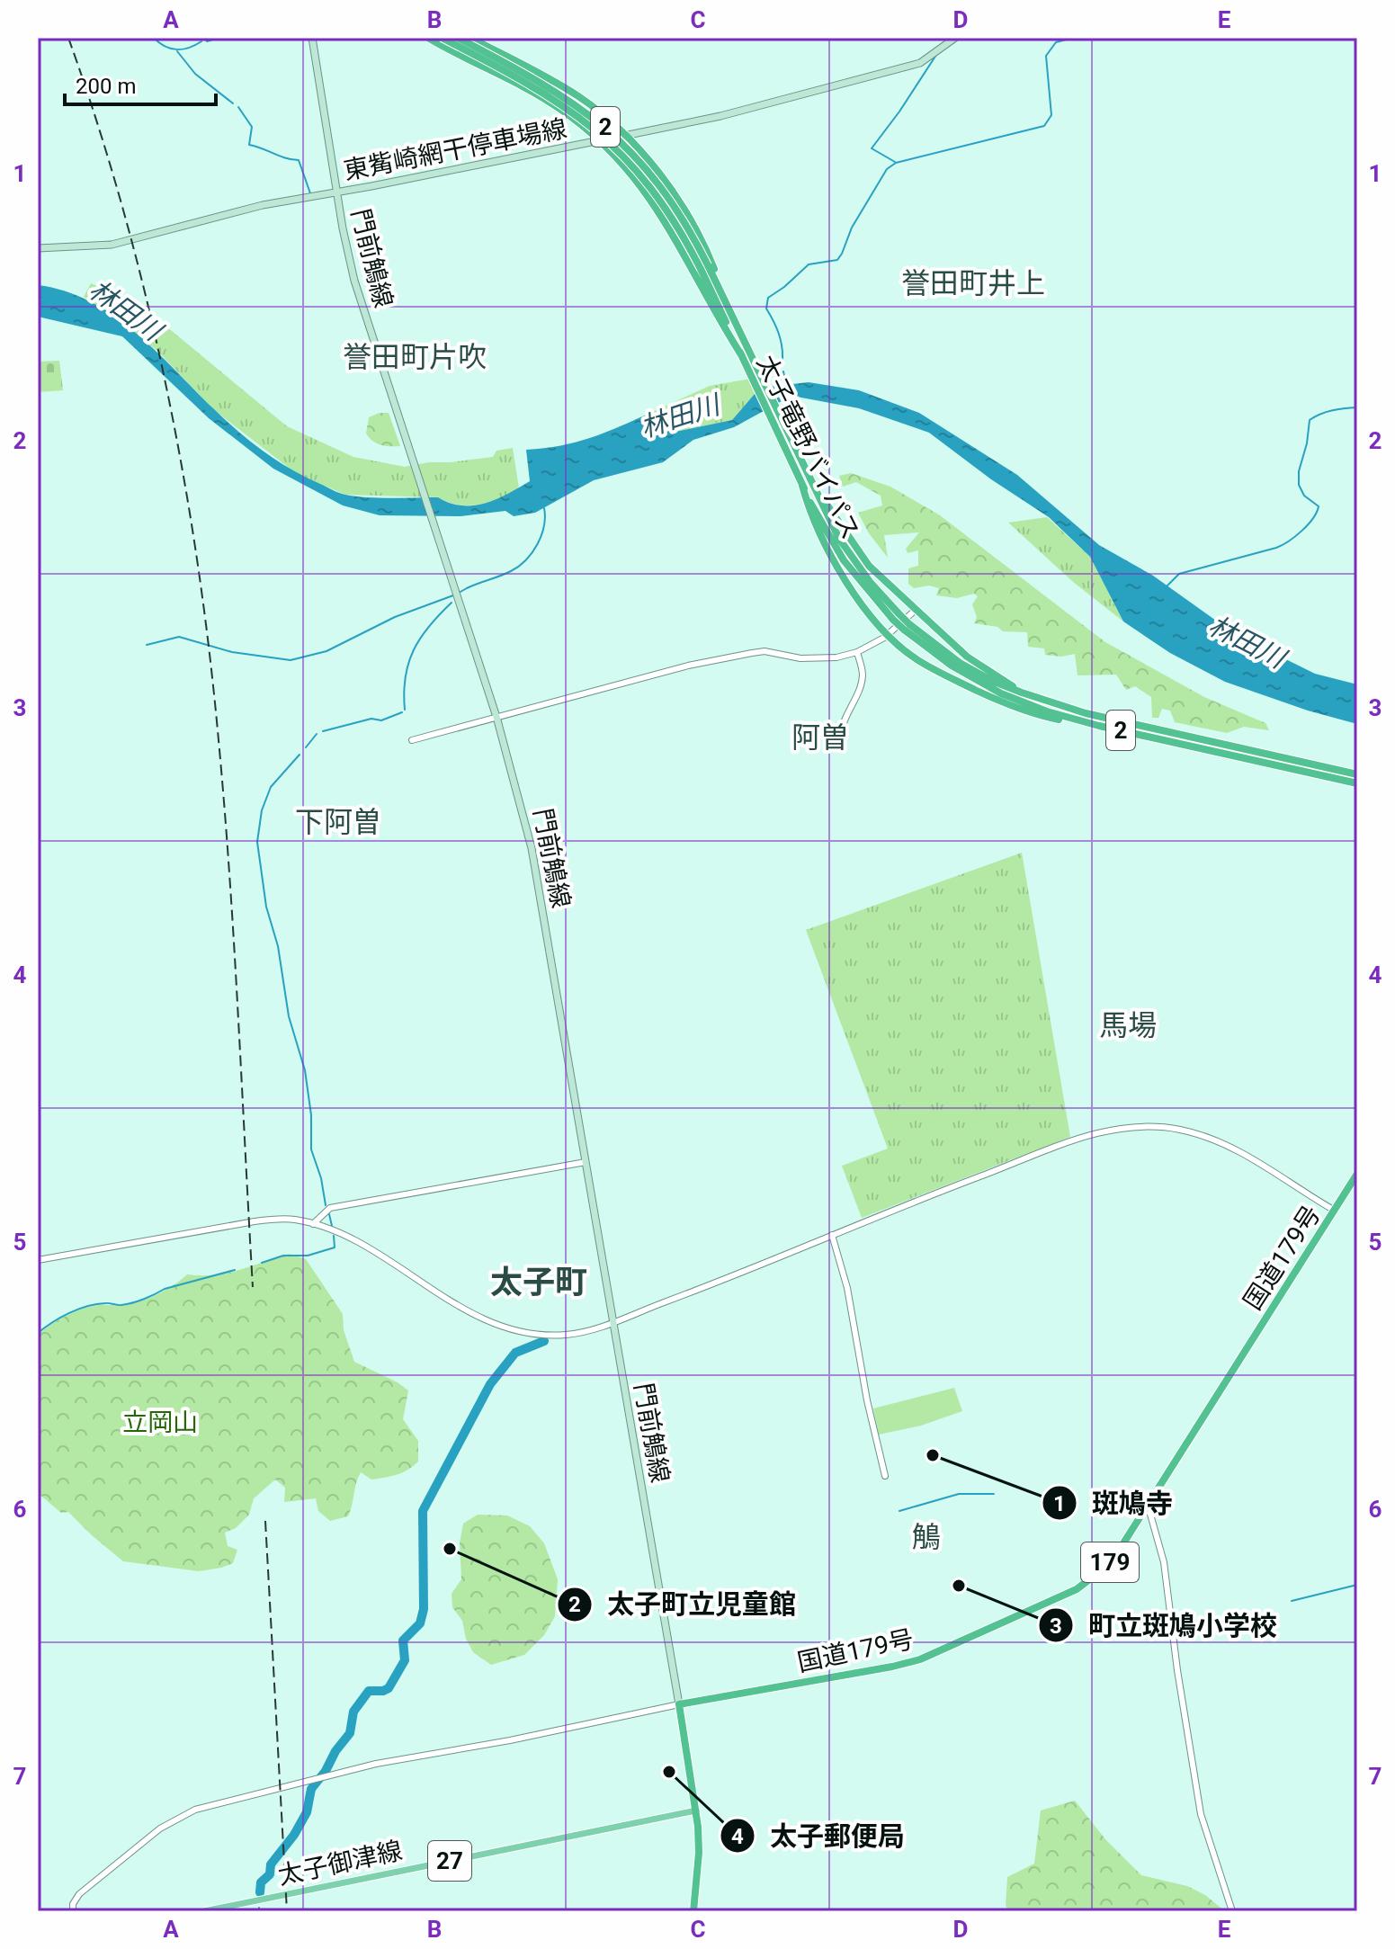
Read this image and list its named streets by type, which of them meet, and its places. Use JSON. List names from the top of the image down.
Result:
{
  "streets": {
    "highway": [
      "2",
      "太子竜野バイパス",
      "国道179号",
      "179"
    ],
    "main road": [
      "東觜崎網干停車場線",
      "門前鵤線",
      "27",
      "太子御津線"
    ]
  },
  "crossings": [
    ["東觜崎網干停車場線", "門前鵤線"],
    ["門前鵤線", "国道179号"]
  ],
  "districts": [
    "誉田町井上",
    "誉田町片吹",
    "阿曽",
    "下阿曽",
    "馬場",
    "太子町",
    "鵤"
  ],
  "water": ["林田川"],
  "parks": ["立岡山"],
  "places": [
    "斑鳩寺",
    "太子町立児童館",
    "町立斑鳩小学校",
    "太子郵便局"
  ],
  "scale_bar": "200 m",
  "grid": {
    "columns": [
      "A",
      "B",
      "C",
      "D",
      "E"
    ],
    "rows": [
      "1",
      "2",
      "3",
      "4",
      "5",
      "6",
      "7"
    ]
  }
}
